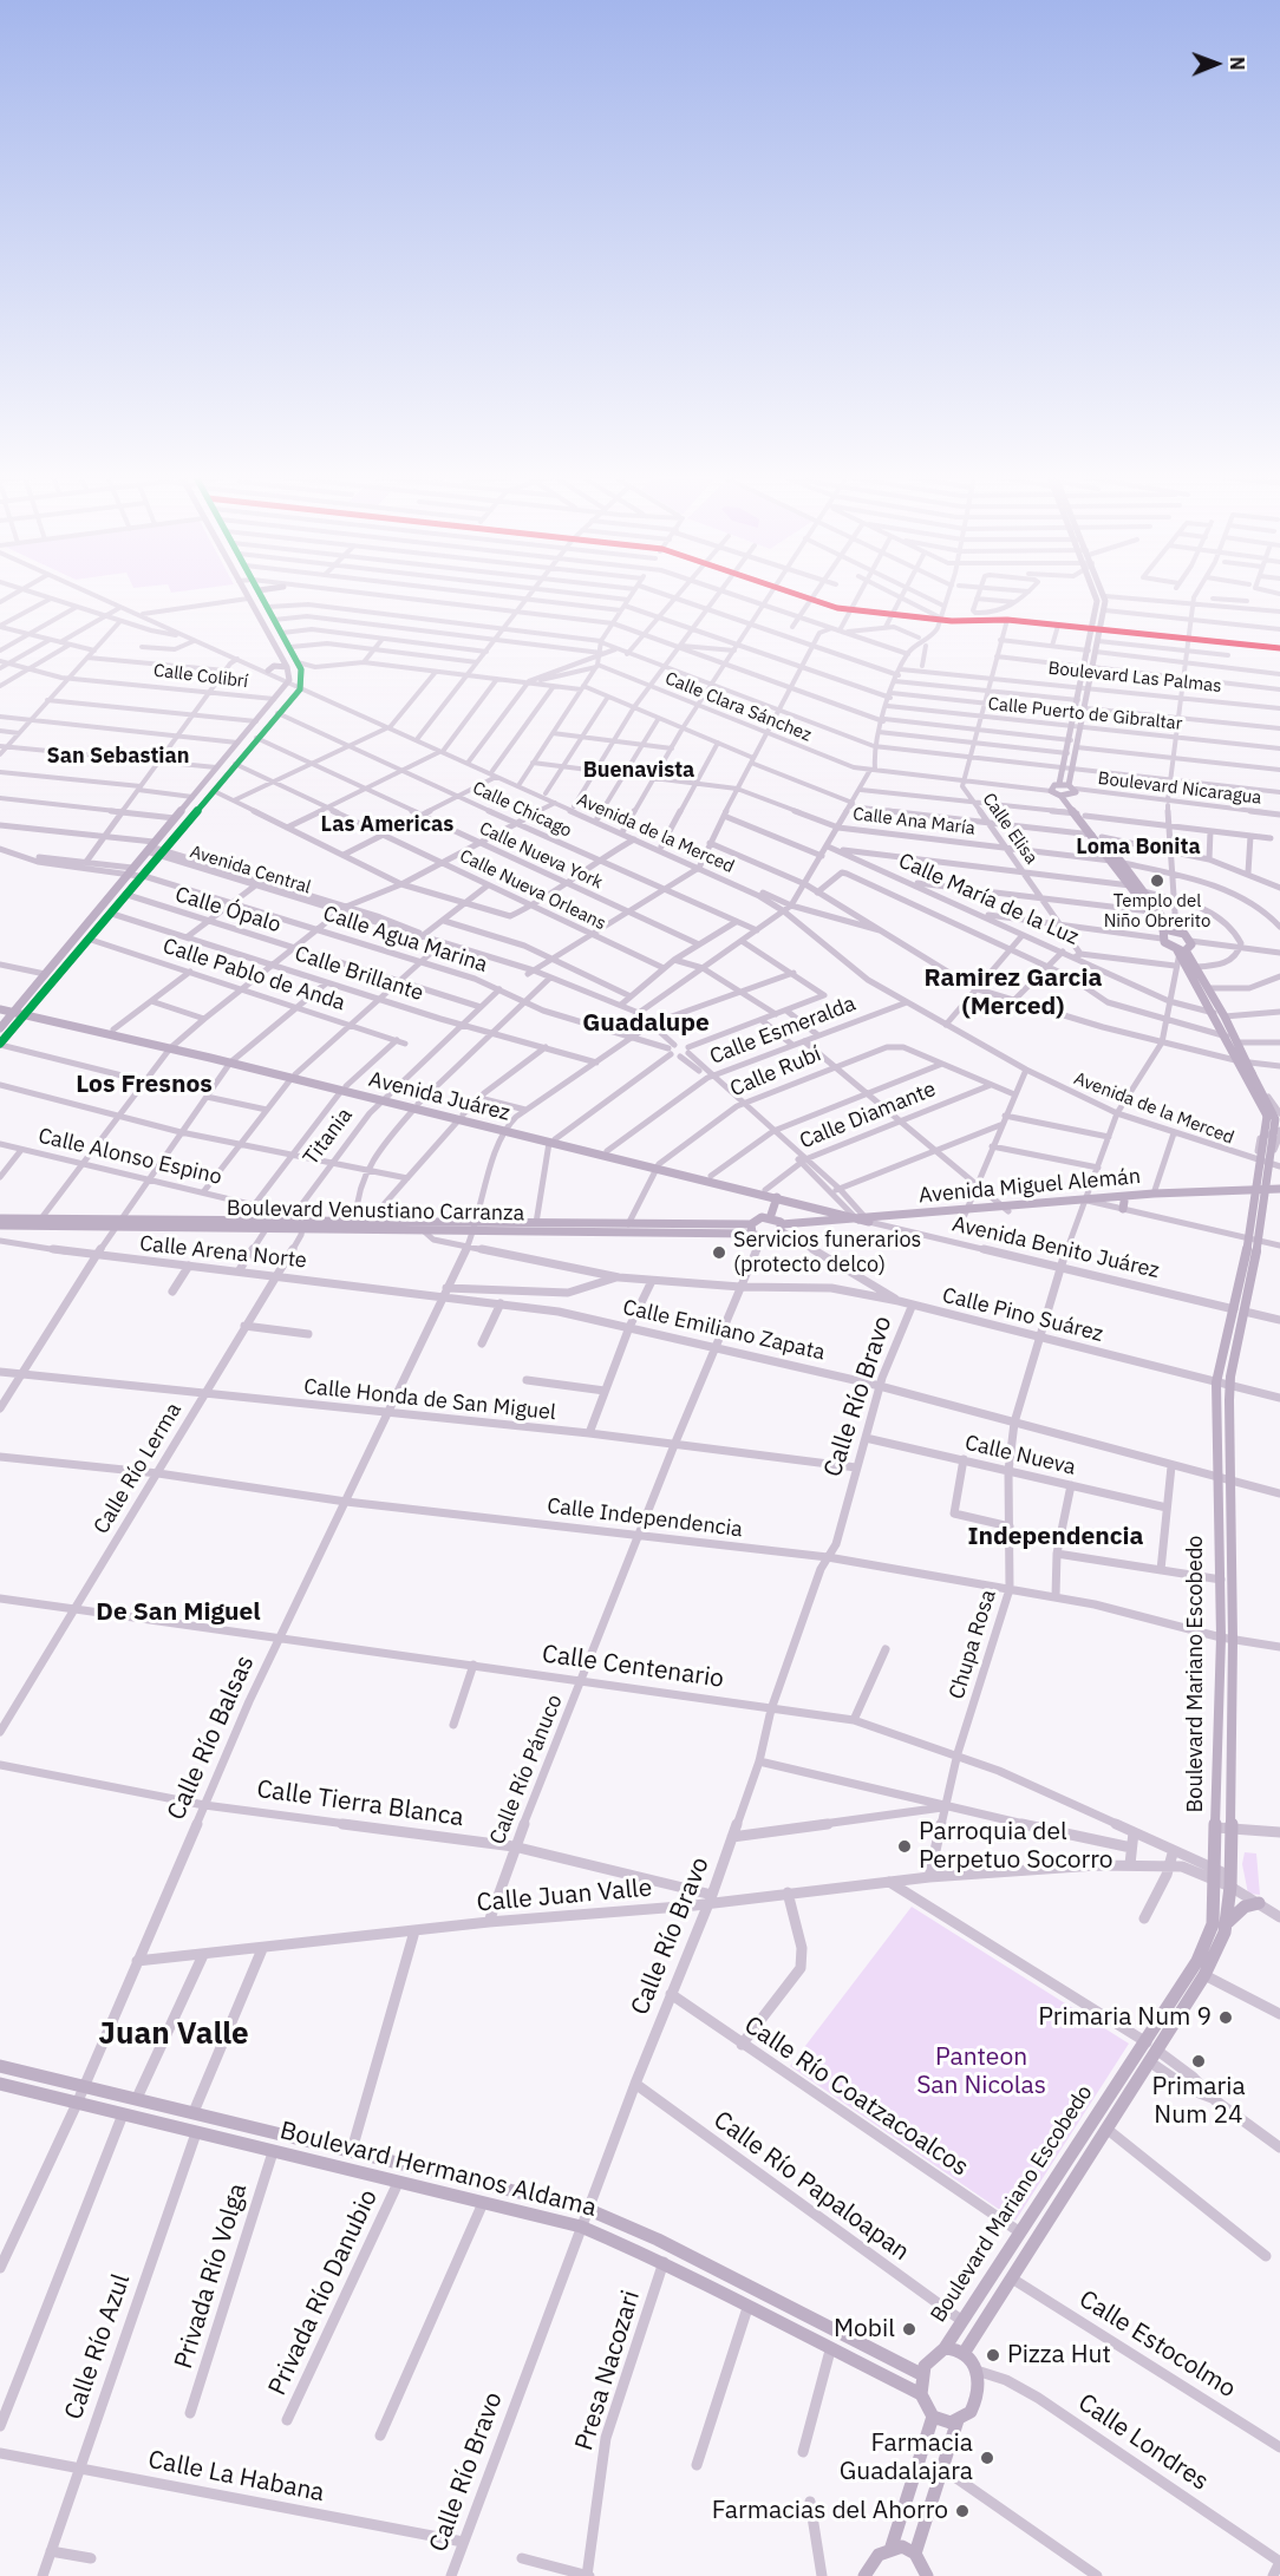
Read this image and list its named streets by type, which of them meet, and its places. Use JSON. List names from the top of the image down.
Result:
{
  "streets": {
    "main road": [
      "Avenida Juárez",
      "Avenida Miguel Alemán",
      "Boulevard Venustiano Carranza",
      "Boulevard Mariano Escobedo",
      "Boulevard Hermanos Aldama"
    ],
    "street": [
      "Calle Colibrí",
      "Boulevard Las Palmas",
      "Calle Clara Sánchez",
      "Calle Puerto de Gibraltar",
      "Boulevard Nicaragua",
      "Calle Chicago",
      "Calle Ana María",
      "Calle Elisa",
      "Avenida de la Merced",
      "Calle Nueva York",
      "Avenida Central",
      "Calle Nueva Orleans",
      "Calle María de la Luz",
      "Calle Ópalo",
      "Calle Agua Marina",
      "Calle Brillante",
      "Calle Pablo de Anda",
      "Calle Esmeralda",
      "Calle Rubí",
      "Calle Diamante",
      "Titania",
      "Calle Alonso Espino",
      "Avenida Benito Juárez",
      "Calle Arena Norte",
      "Calle Pino Suárez",
      "Calle Emiliano Zapata",
      "Calle Río Bravo",
      "Calle Honda de San Miguel",
      "Calle Nueva",
      "Calle Río Lerma",
      "Calle Independencia",
      "Chupa Rosa",
      "Calle Centenario",
      "Calle Río Balsas",
      "Calle Río Pánuco",
      "Calle Tierra Blanca",
      "Calle Juan Valle",
      "Calle Río Coatzacoalcos",
      "Calle Río Papaloapan",
      "Privada Río Volga",
      "Privada Río Danubio",
      "Calle Estocolmo",
      "Calle Río Azul",
      "Presa Nacozari",
      "Calle Londres",
      "Calle La Habana"
    ]
  },
  "crossings": [
    ["Boulevard Las Palmas", "Calle Elisa"],
    ["Calle Puerto de Gibraltar", "Calle Elisa"],
    ["Calle Ana María", "Calle Elisa"],
    ["Calle Elisa", "Calle María de la Luz"],
    ["Avenida de la Merced", "Calle Esmeralda"],
    ["Avenida de la Merced", "Chupa Rosa"],
    ["Avenida Central", "Calle Agua Marina"],
    ["Calle María de la Luz", "Boulevard Mariano Escobedo"],
    ["Calle Ópalo", "Titania"],
    ["Calle Agua Marina", "Titania"],
    ["Calle Brillante", "Titania"],
    ["Calle Esmeralda", "Avenida Juárez"],
    ["Calle Rubí", "Avenida Juárez"],
    ["Calle Rubí", "Boulevard Venustiano Carranza"],
    ["Avenida Juárez", "Calle Diamante"],
    ["Avenida Juárez", "Titania"],
    ["Avenida Juárez", "Avenida Miguel Alemán"],
    ["Avenida Juárez", "Avenida Benito Juárez"],
    ["Avenida Juárez", "Calle Río Balsas"],
    ["Titania", "Calle Alonso Espino"],
    ["Avenida Miguel Alemán", "Avenida Benito Juárez"],
    ["Avenida Miguel Alemán", "Chupa Rosa"],
    ["Avenida Miguel Alemán", "Calle Río Pánuco"],
    ["Boulevard Venustiano Carranza", "Calle Pino Suárez"],
    ["Boulevard Venustiano Carranza", "Calle Río Lerma"],
    ["Boulevard Venustiano Carranza", "Calle Río Balsas"],
    ["Avenida Benito Juárez", "Chupa Rosa"],
    ["Avenida Benito Juárez", "Boulevard Mariano Escobedo"],
    ["Calle Arena Norte", "Calle Pino Suárez"],
    ["Calle Arena Norte", "Calle Emiliano Zapata"],
    ["Calle Arena Norte", "Calle Río Lerma"],
    ["Calle Arena Norte", "Calle Río Balsas"],
    ["Calle Pino Suárez", "Calle Río Bravo"],
    ["Calle Pino Suárez", "Chupa Rosa"],
    ["Calle Pino Suárez", "Boulevard Mariano Escobedo"],
    ["Calle Pino Suárez", "Calle Río Balsas"],
    ["Calle Pino Suárez", "Calle Río Pánuco"],
    ["Calle Emiliano Zapata", "Calle Río Bravo"],
    ["Calle Emiliano Zapata", "Chupa Rosa"],
    ["Calle Emiliano Zapata", "Boulevard Mariano Escobedo"],
    ["Calle Emiliano Zapata", "Calle Río Balsas"],
    ["Calle Emiliano Zapata", "Calle Río Pánuco"],
    ["Calle Río Bravo", "Calle Honda de San Miguel"],
    ["Calle Río Bravo", "Calle Nueva"],
    ["Calle Río Bravo", "Calle Independencia"],
    ["Calle Río Bravo", "Calle Centenario"],
    ["Calle Río Bravo", "Calle Tierra Blanca"],
    ["Calle Río Bravo", "Calle Juan Valle"],
    ["Calle Río Bravo", "Calle Río Coatzacoalcos"],
    ["Calle Río Bravo", "Boulevard Hermanos Aldama"],
    ["Calle Río Bravo", "Calle Río Papaloapan"],
    ["Calle Río Bravo", "Calle La Habana"],
    ["Calle Honda de San Miguel", "Calle Río Lerma"],
    ["Calle Honda de San Miguel", "Calle Río Balsas"],
    ["Calle Honda de San Miguel", "Calle Río Pánuco"],
    ["Calle Nueva", "Chupa Rosa"],
    ["Calle Río Lerma", "Calle Independencia"],
    ["Calle Río Lerma", "Calle Centenario"],
    ["Calle Independencia", "Chupa Rosa"],
    ["Calle Independencia", "Boulevard Mariano Escobedo"],
    ["Calle Independencia", "Calle Río Balsas"],
    ["Calle Independencia", "Calle Río Pánuco"],
    ["Chupa Rosa", "Calle Centenario"],
    ["Chupa Rosa", "Calle Juan Valle"],
    ["Calle Centenario", "Boulevard Mariano Escobedo"],
    ["Calle Centenario", "Calle Río Balsas"],
    ["Calle Centenario", "Calle Río Pánuco"],
    ["Calle Centenario", "Calle Juan Valle"],
    ["Boulevard Mariano Escobedo", "Calle Juan Valle"],
    ["Boulevard Mariano Escobedo", "Calle Río Coatzacoalcos"],
    ["Boulevard Mariano Escobedo", "Boulevard Hermanos Aldama"],
    ["Boulevard Mariano Escobedo", "Calle Río Papaloapan"],
    ["Boulevard Mariano Escobedo", "Calle Estocolmo"],
    ["Boulevard Mariano Escobedo", "Calle Londres"],
    ["Calle Río Balsas", "Calle Tierra Blanca"],
    ["Calle Río Balsas", "Calle Juan Valle"],
    ["Calle Río Balsas", "Boulevard Hermanos Aldama"],
    ["Calle Río Pánuco", "Calle Tierra Blanca"],
    ["Calle Río Pánuco", "Calle Juan Valle"],
    ["Calle Tierra Blanca", "Calle Juan Valle"],
    ["Boulevard Hermanos Aldama", "Privada Río Volga"],
    ["Boulevard Hermanos Aldama", "Privada Río Danubio"],
    ["Boulevard Hermanos Aldama", "Calle Río Azul"],
    ["Boulevard Hermanos Aldama", "Presa Nacozari"],
    ["Boulevard Hermanos Aldama", "Calle Londres"],
    ["Calle Río Azul", "Calle La Habana"]
  ],
  "districts": [
    "San Sebastian",
    "Buenavista",
    "Las Americas",
    "Loma Bonita",
    "Ramirez Garcia (Merced)",
    "Guadalupe",
    "Los Fresnos",
    "Independencia",
    "De San Miguel",
    "Juan Valle"
  ],
  "parks": ["Panteon San Nicolas"],
  "places": [
    "Templo del Niño Obrerito",
    "Servicios funerarios (protecto delco)",
    "Parroquia del Perpetuo Socorro",
    "Primaria Num 9",
    "Primaria Num 24",
    "Mobil",
    "Pizza Hut",
    "Farmacia Guadalajara",
    "Farmacias del Ahorro"
  ],
  "north": "right"
}
